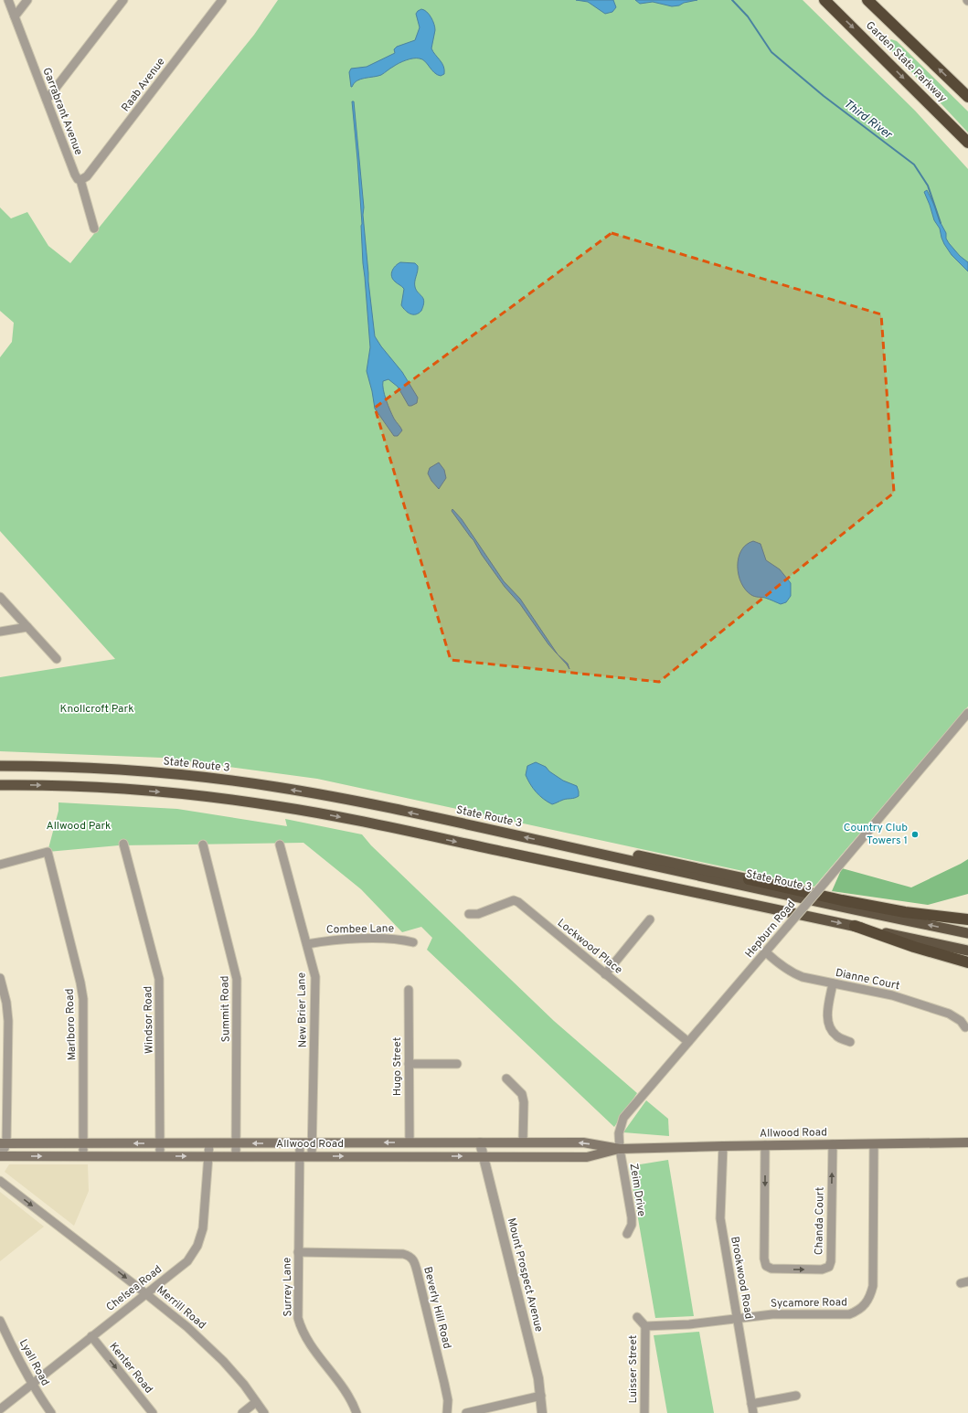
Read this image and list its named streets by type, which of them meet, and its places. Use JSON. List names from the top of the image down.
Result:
{
  "streets": {
    "highway": ["Garden State Parkway", "State Route 3"],
    "main road": ["Allwood Road"],
    "street": [
      "Raab Avenue",
      "Garrabrant Avenue",
      "Combee Lane",
      "Hepburn Road",
      "Lockwood Place",
      "Dianne Court",
      "Summit Road",
      "New Brier Lane",
      "Windsor Road",
      "Marlboro Road",
      "Hugo Street",
      "Zeim Drive",
      "Chanda Court",
      "Mount Prospect Avenue",
      "Brookwood Road",
      "Surrey Lane",
      "Chelsea Road",
      "Sycamore Road",
      "Merrill Road",
      "Beverly Hill Road",
      "Lyall Road",
      "Kenter Road",
      "Luisser Street"
    ]
  },
  "crossings": [
    ["Raab Avenue", "Garrabrant Avenue"],
    ["Combee Lane", "New Brier Lane"],
    ["Hepburn Road", "Lockwood Place"],
    ["Hepburn Road", "Dianne Court"],
    ["Hepburn Road", "Allwood Road"],
    ["Hepburn Road", "Zeim Drive"],
    ["Summit Road", "Allwood Road"],
    ["New Brier Lane", "Allwood Road"],
    ["Windsor Road", "Allwood Road"],
    ["Marlboro Road", "Allwood Road"],
    ["Hugo Street", "Allwood Road"],
    ["Allwood Road", "Zeim Drive"],
    ["Allwood Road", "Chanda Court"],
    ["Allwood Road", "Mount Prospect Avenue"],
    ["Allwood Road", "Brookwood Road"],
    ["Allwood Road", "Surrey Lane"],
    ["Allwood Road", "Chelsea Road"],
    ["Allwood Road", "Sycamore Road"],
    ["Brookwood Road", "Sycamore Road"],
    ["Surrey Lane", "Beverly Hill Road"],
    ["Chelsea Road", "Merrill Road"],
    ["Chelsea Road", "Lyall Road"],
    ["Chelsea Road", "Kenter Road"],
    ["Sycamore Road", "Luisser Street"]
  ],
  "one_way": ["Merrill Road", "Kenter Road"],
  "water": ["Third River"],
  "parks": ["Knollcroft Park", "Allwood Park"],
  "places": ["Country Club Towers 1"]
}
